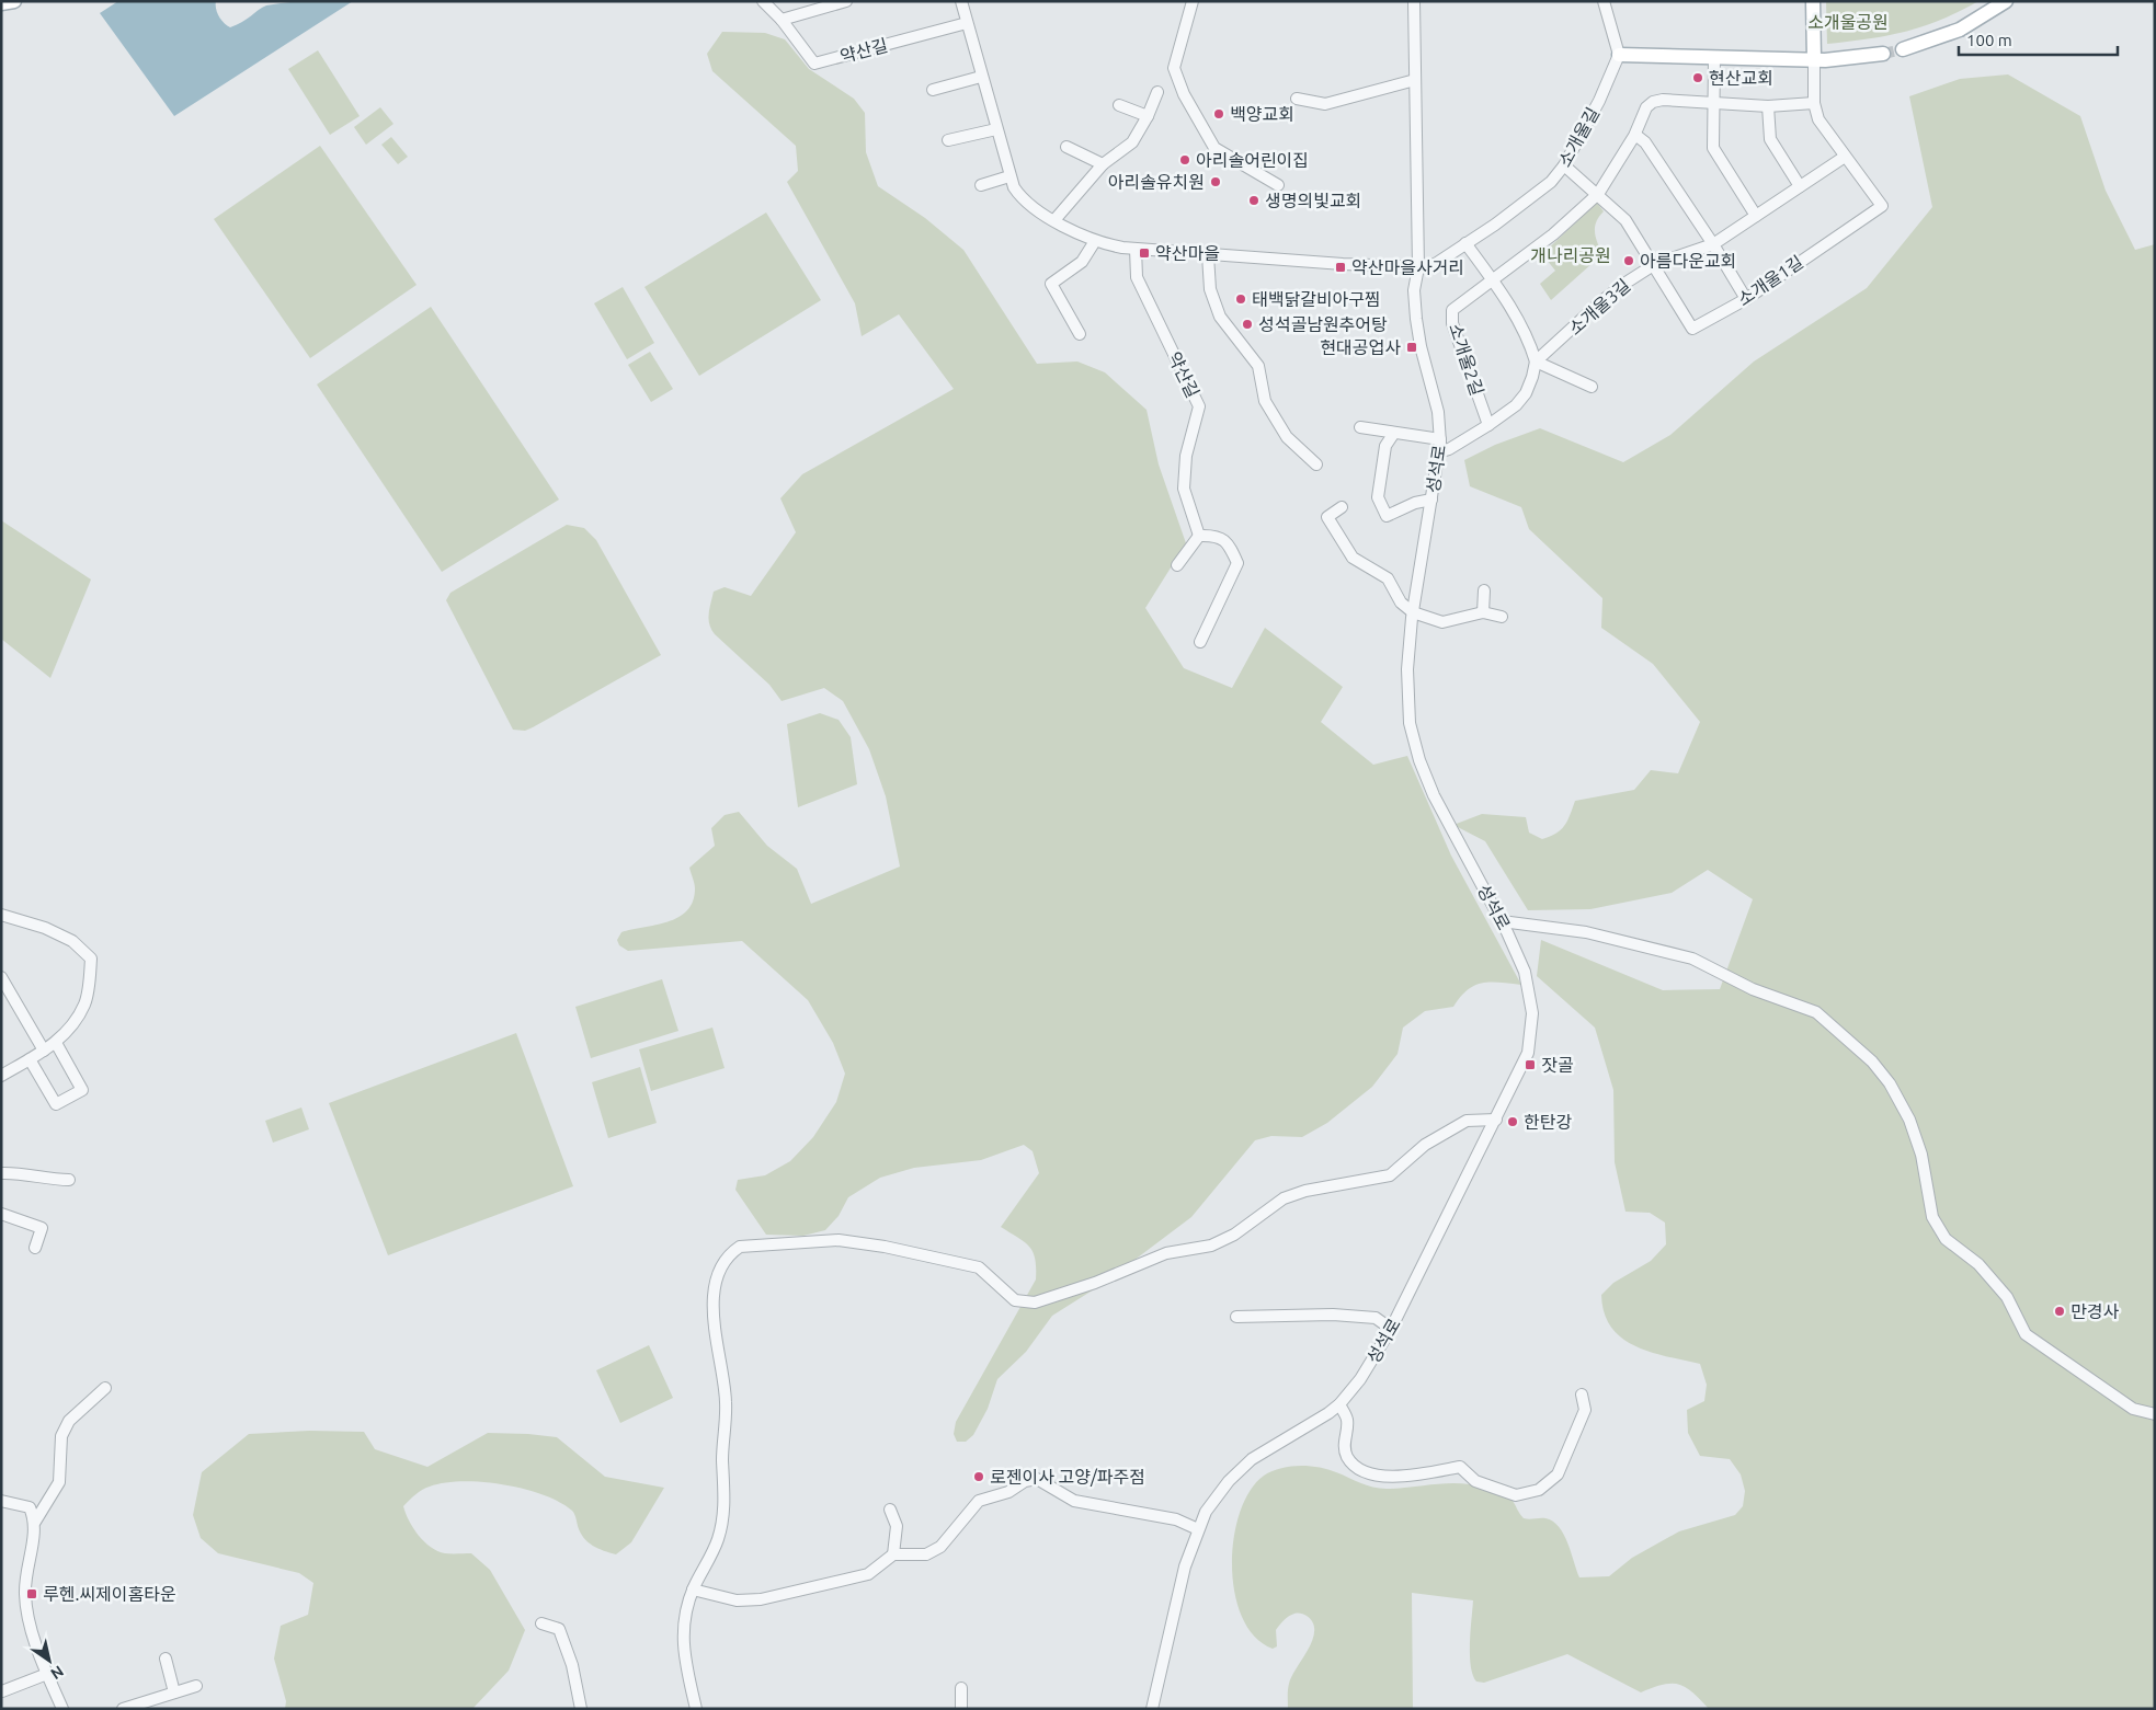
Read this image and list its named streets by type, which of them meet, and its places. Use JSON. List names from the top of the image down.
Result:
{
  "streets": {
    "street": [
      "약산길",
      "소개울길",
      "소개울1길",
      "소개울3길",
      "소개울2길",
      "성석로"
    ]
  },
  "crossings": [
    ["소개울길", "소개울1길"],
    ["소개울길", "성석로"],
    ["소개울1길", "소개울3길"],
    ["소개울1길", "소개울2길"]
  ],
  "parks": ["소개울공원", "개나리공원"],
  "places": {
    "other": [
      "현산교회",
      "백양교회",
      "아리솔어린이집",
      "아리솔유치원",
      "생명의빛교회",
      "아름다운교회",
      "태백닭갈비아구찜",
      "성석골남원추어탕",
      "한탄강",
      "만경사",
      "로젠이사 고양/파주점"
    ],
    "transit": [
      "약산마을",
      "약산마을사거리",
      "현대공업사",
      "잣골",
      "루헨.씨제이홈타운"
    ]
  },
  "scale_bar": "100 m",
  "north": "bottom right"
}
